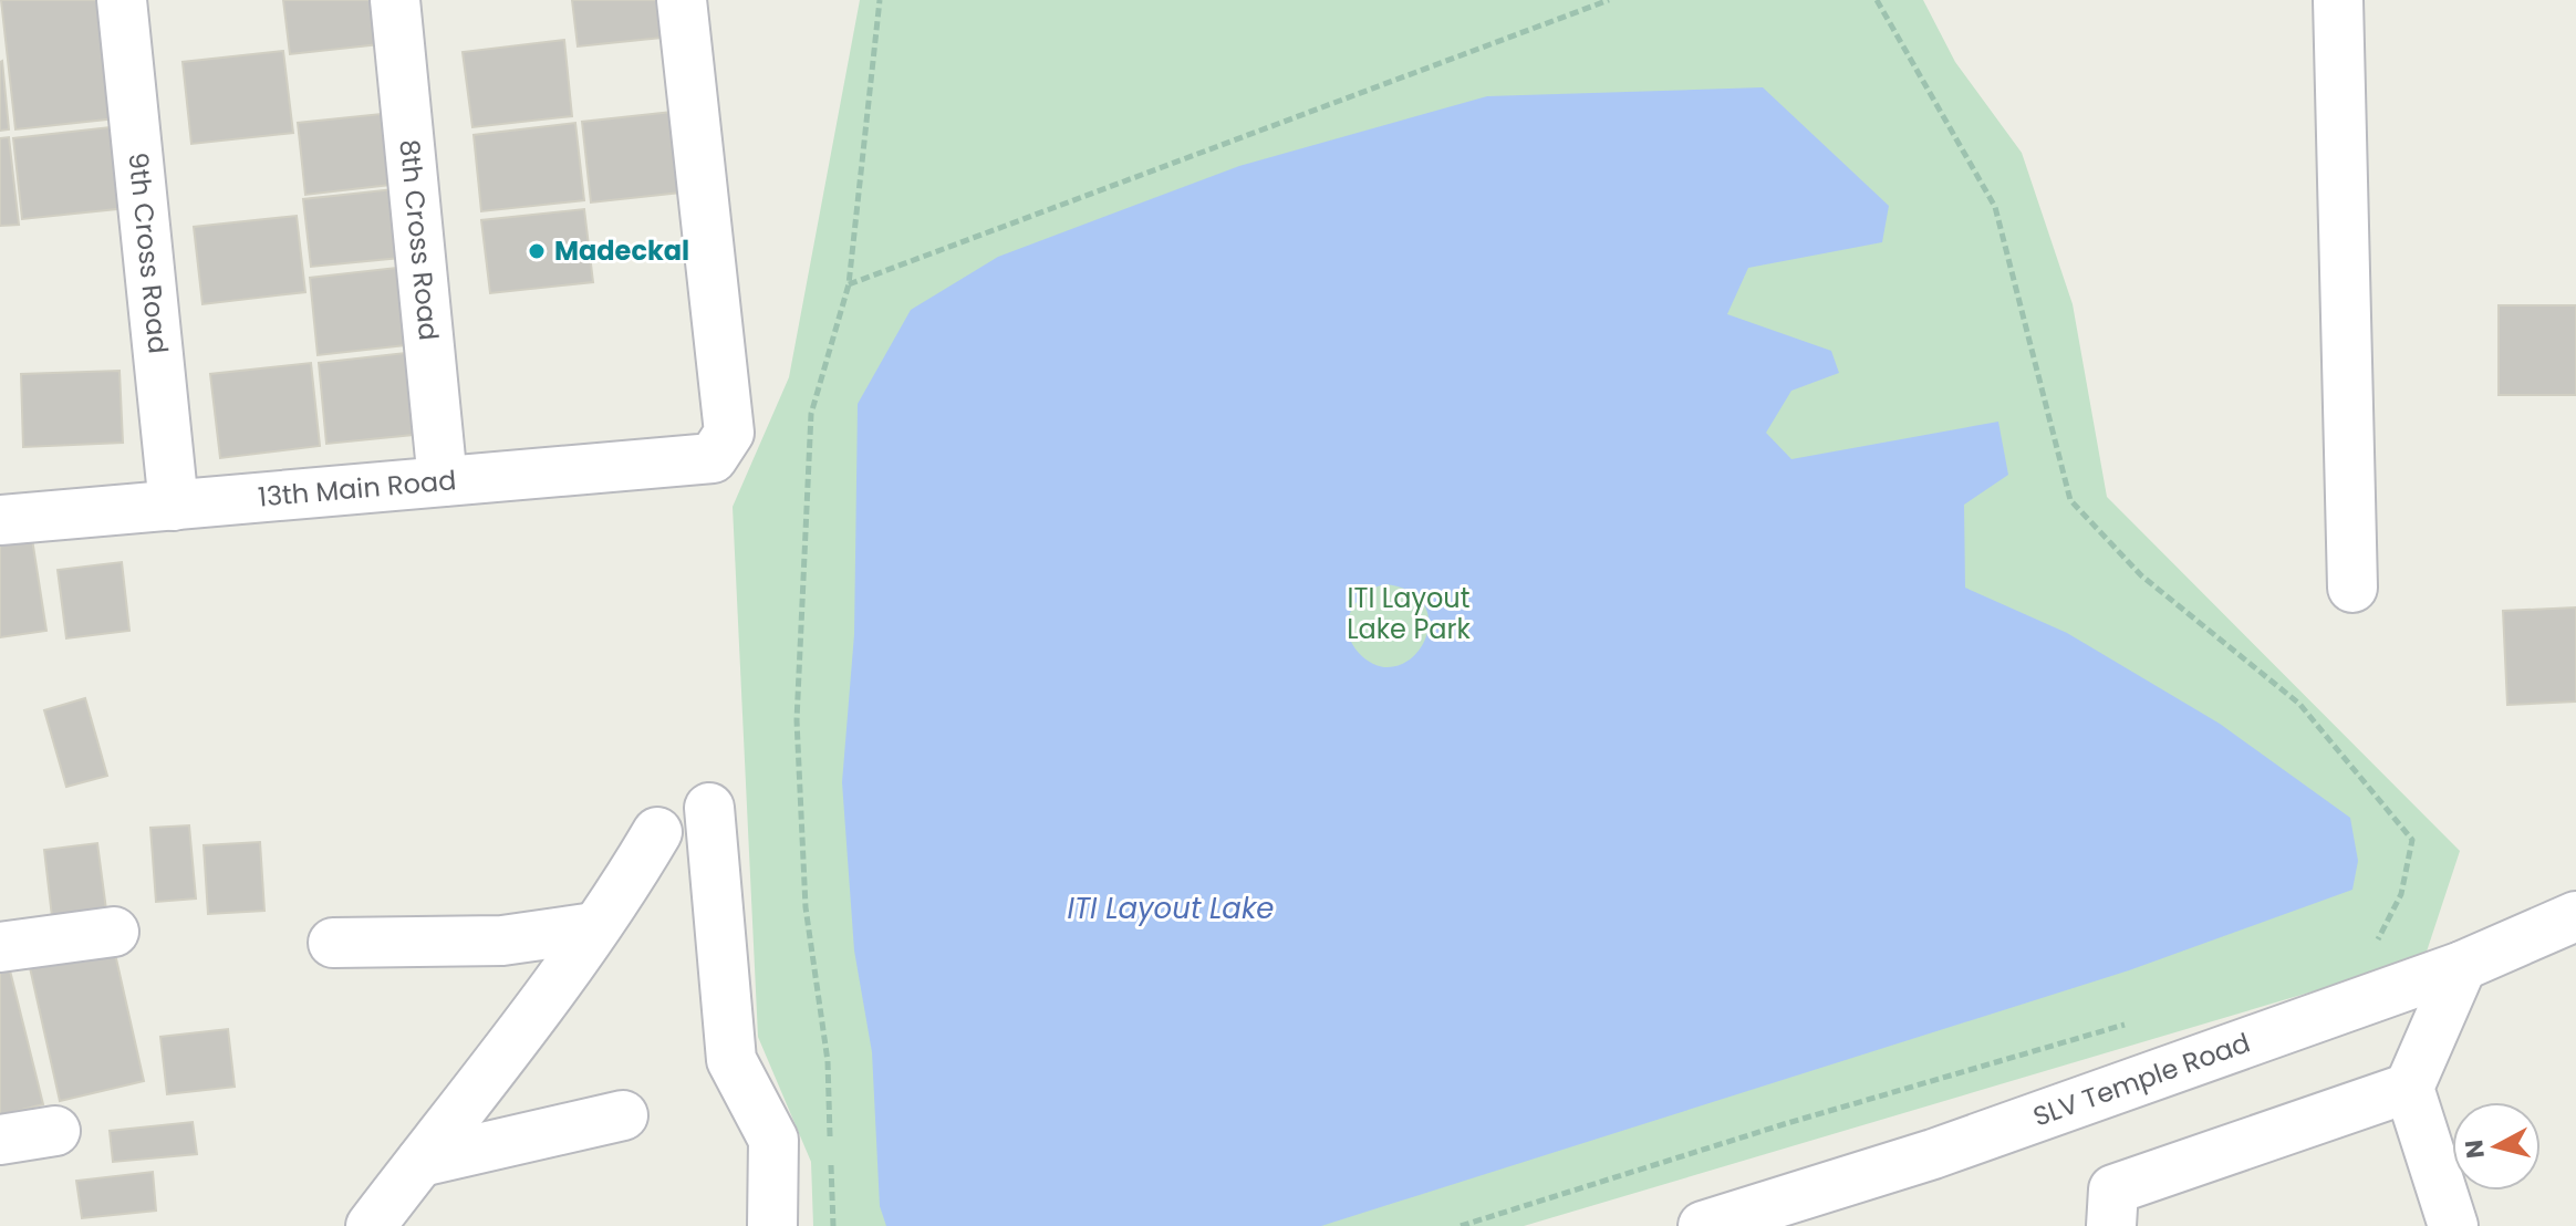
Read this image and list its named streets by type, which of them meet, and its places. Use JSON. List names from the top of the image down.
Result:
{
  "streets": {
    "street": [
      "8th Cross Road",
      "9th Cross Road",
      "13th Main Road",
      "SLV Temple Road"
    ]
  },
  "crossings": [
    ["8th Cross Road", "13th Main Road"],
    ["9th Cross Road", "13th Main Road"]
  ],
  "water": ["ITI Layout Lake"],
  "parks": ["ITI Layout Lake Park"],
  "places": ["Madeckal"],
  "north": "left"
}
